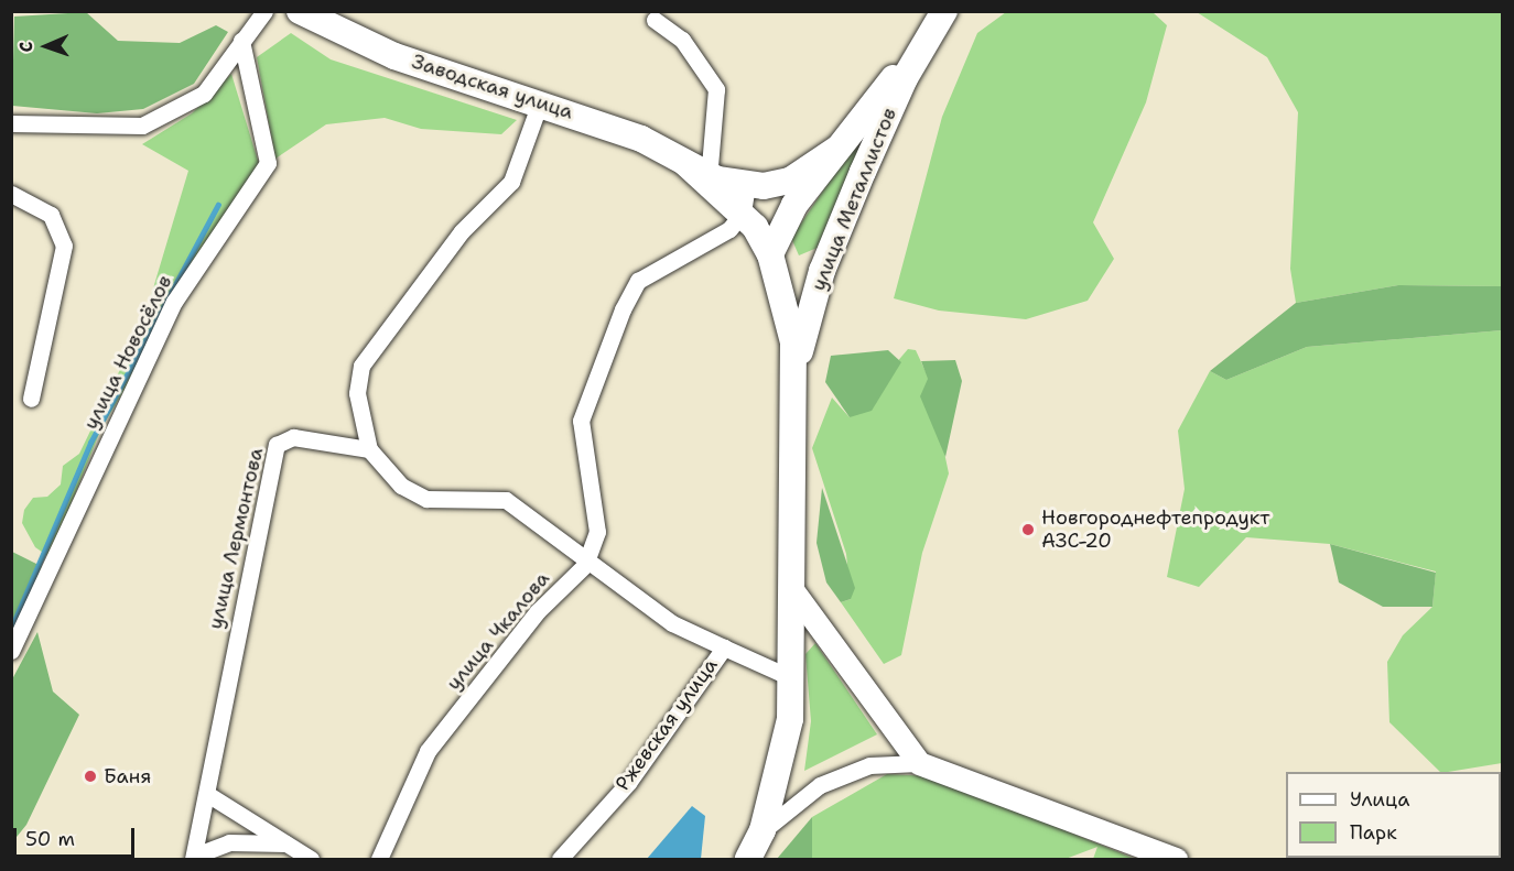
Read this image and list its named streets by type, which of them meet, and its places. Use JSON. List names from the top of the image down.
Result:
{
  "streets": {
    "main road": ["Заводская улица", "улица Металлистов"],
    "street": [
      "улица Новосёлов",
      "улица Лермонтова",
      "улица Чкалова",
      "Ржевская улица"
    ]
  },
  "places": ["Новгороднефтепродукт АЗС-20", "Баня"],
  "legend": ["Улица", "Парк"],
  "scale_bar": "50 m",
  "north": "left"
}
